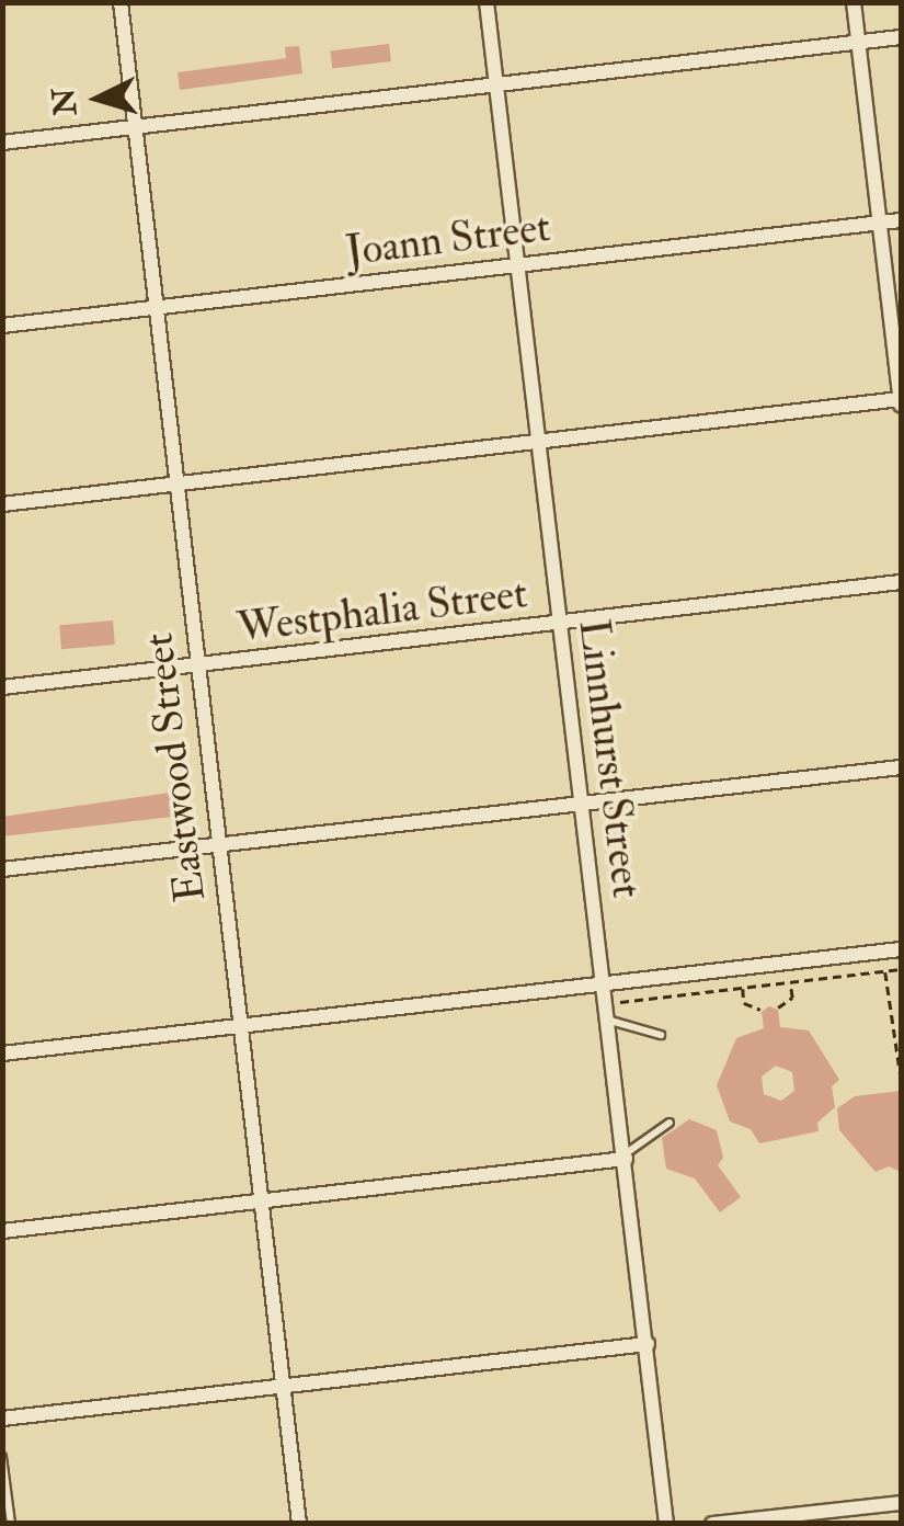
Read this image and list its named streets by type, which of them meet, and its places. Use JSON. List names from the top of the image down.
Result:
{
  "streets": {
    "street": [
      "Joann Street",
      "Westphalia Street",
      "Linnhurst Street",
      "Eastwood Street"
    ]
  },
  "crossings": [
    ["Joann Street", "Linnhurst Street"],
    ["Joann Street", "Eastwood Street"],
    ["Westphalia Street", "Linnhurst Street"],
    ["Westphalia Street", "Eastwood Street"]
  ],
  "north": "left"
}
